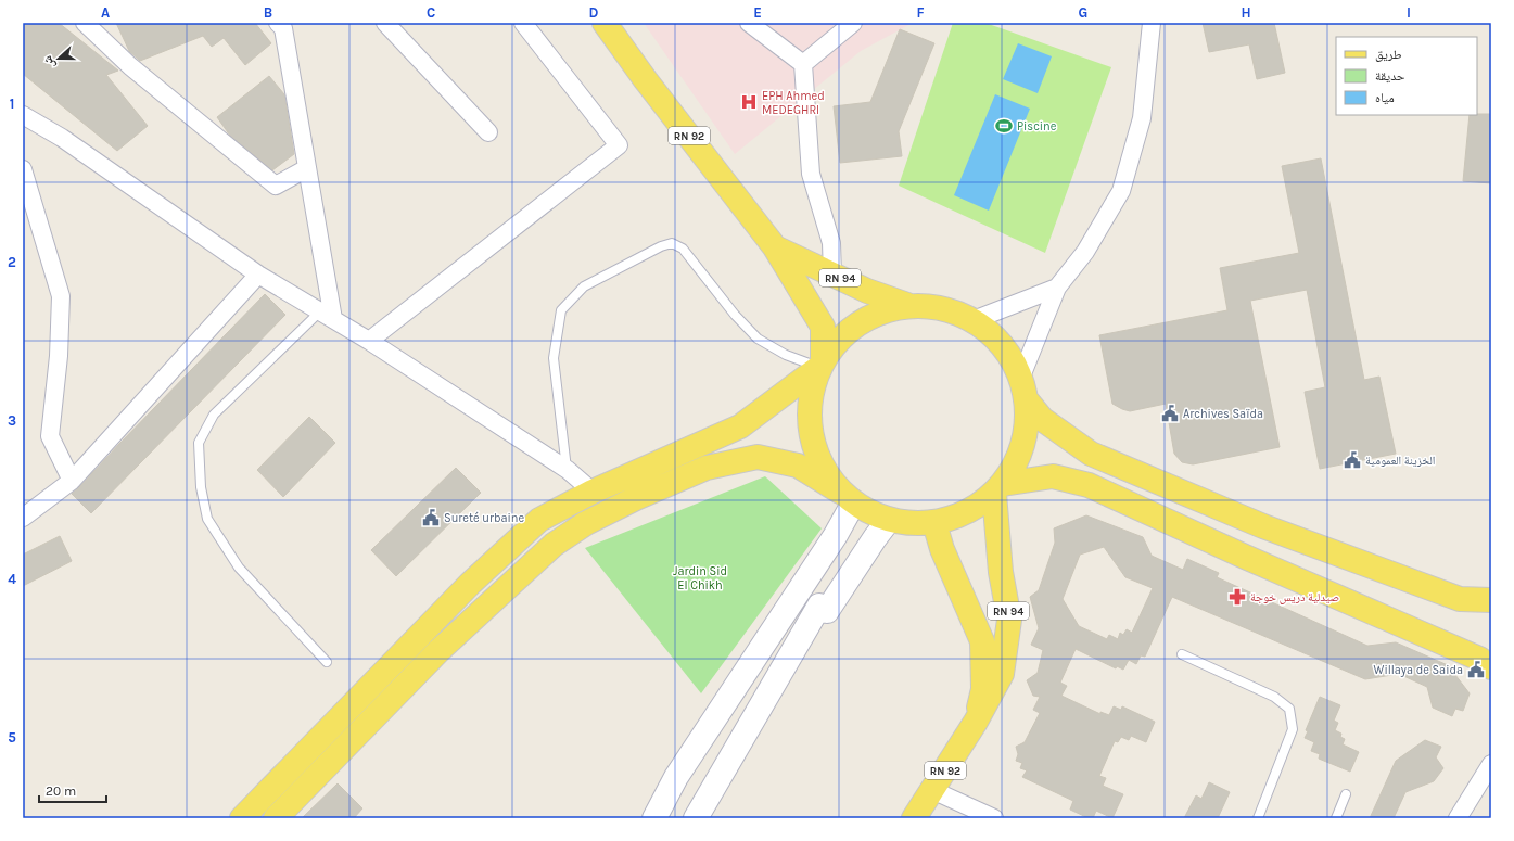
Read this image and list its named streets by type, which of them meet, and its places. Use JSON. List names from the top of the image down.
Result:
{
  "streets": {
    "main road": ["RN 92", "RN 94"]
  },
  "crossings": [
    ["RN 92", "RN 94"]
  ],
  "parks": ["Jardin Sid El Chikh"],
  "places": {
    "hospital": ["EPH Ahmed MEDEGHRI"],
    "sports": ["Piscine"],
    "public building": [
      "Archives Saïda",
      "الخزينة العمومية",
      "Sureté urbaine",
      "Willaya de Saida"
    ],
    "pharmacy": ["صيدلية دريس خوجة"]
  },
  "legend": ["طريق", "حديقة", "مياه"],
  "scale_bar": "20 m",
  "north": "left",
  "grid": {
    "columns": [
      "A",
      "B",
      "C",
      "D",
      "E",
      "F",
      "G",
      "H",
      "I"
    ],
    "rows": [
      "1",
      "2",
      "3",
      "4",
      "5"
    ]
  }
}
